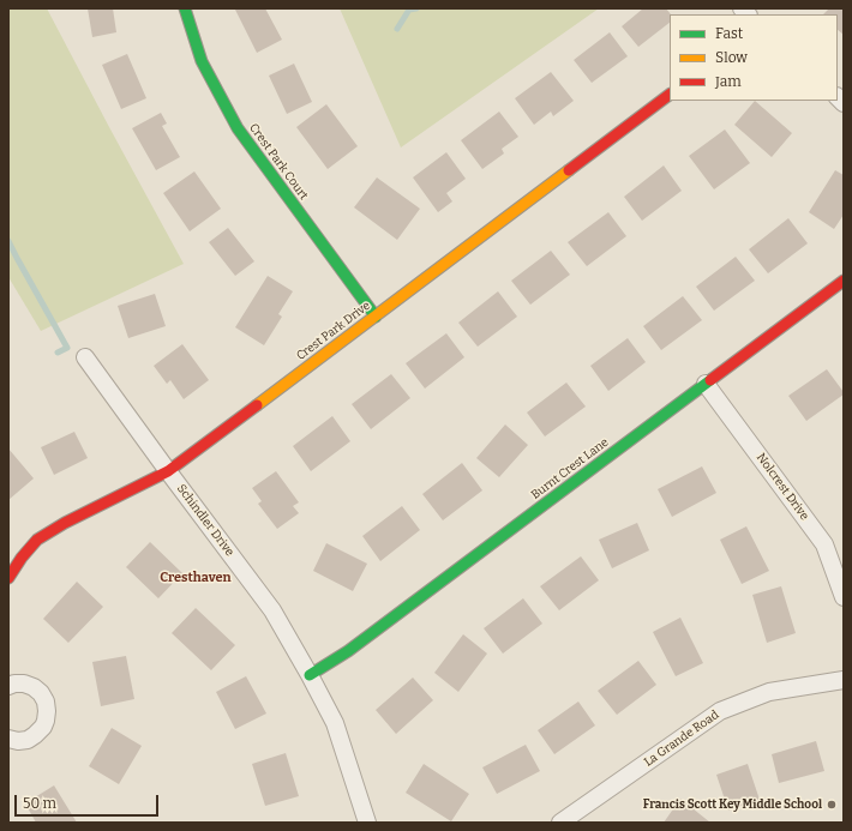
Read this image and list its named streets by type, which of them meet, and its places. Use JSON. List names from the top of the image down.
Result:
{
  "streets": {
    "street": [
      "Crest Park Court",
      "Crest Park Drive",
      "Burnt Crest Lane",
      "Nolcrest Drive",
      "Schindler Drive",
      "La Grande Road"
    ]
  },
  "crossings": [
    ["Crest Park Court", "Crest Park Drive"],
    ["Crest Park Drive", "Schindler Drive"],
    ["Burnt Crest Lane", "Nolcrest Drive"],
    ["Burnt Crest Lane", "Schindler Drive"]
  ],
  "districts": ["Cresthaven"],
  "places": ["Francis Scott Key Middle School"],
  "legend": ["Fast", "Slow", "Jam"],
  "scale_bar": "50 m"
}
